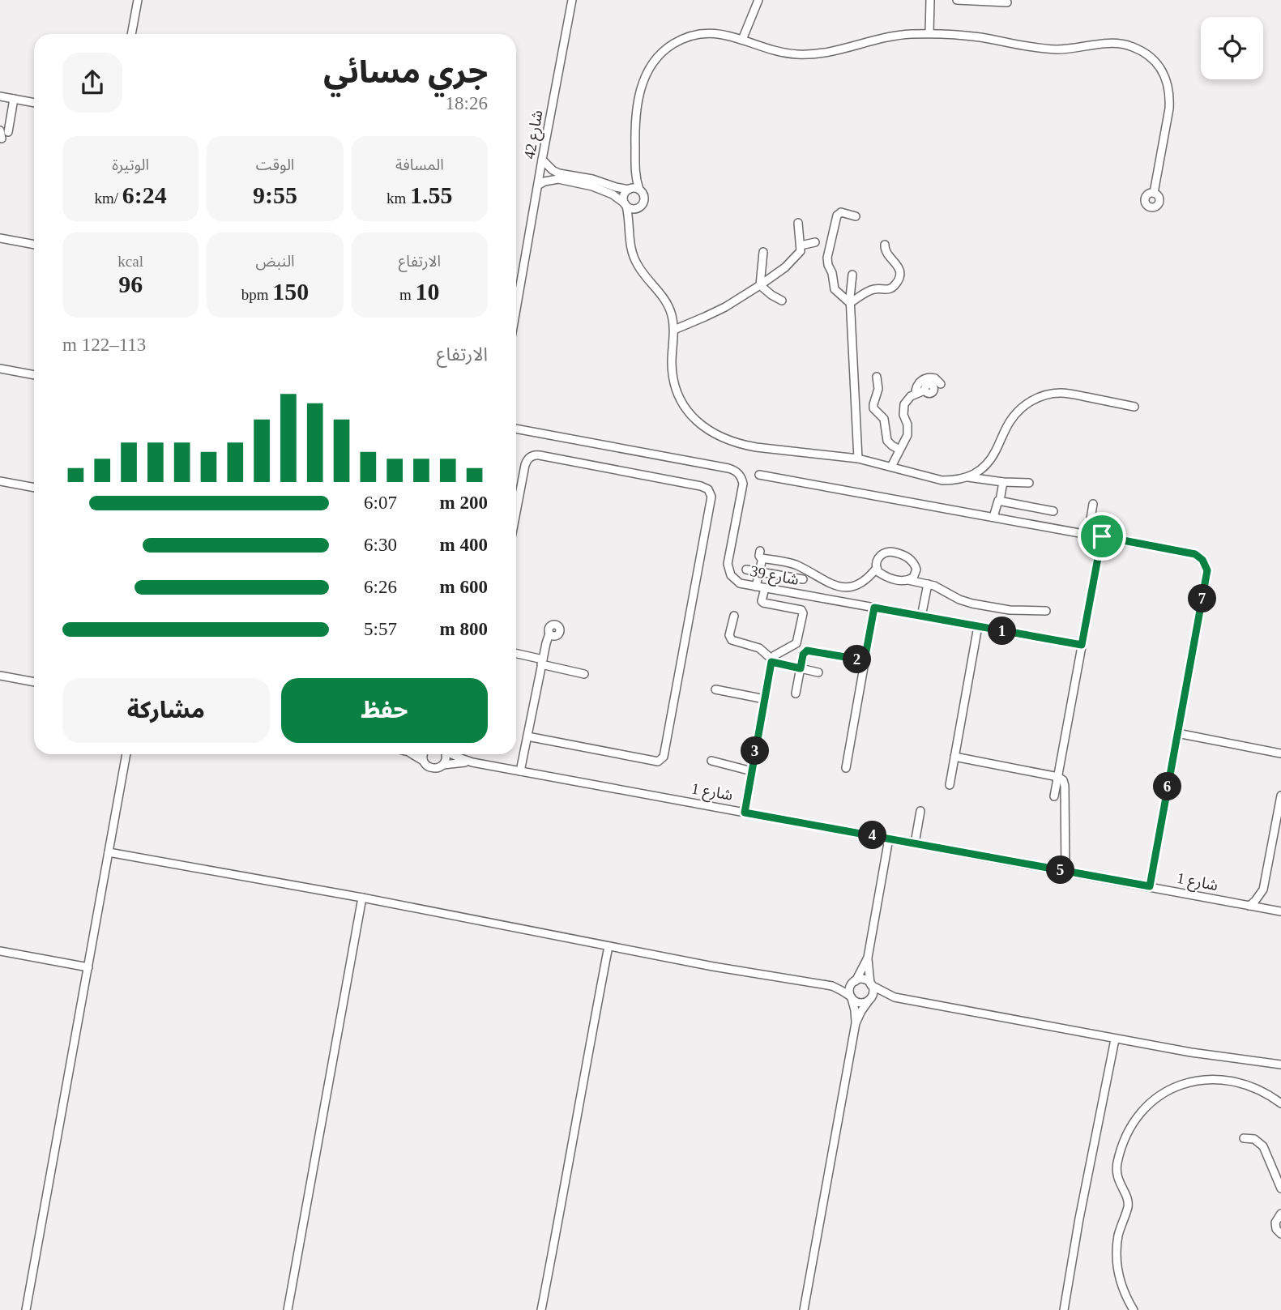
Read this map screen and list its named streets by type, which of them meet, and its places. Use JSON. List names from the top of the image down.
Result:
{
  "streets": {
    "street": ["شارع 42", "شارع 39", "شارع 1"]
  },
  "page": {
    "heading": ["جري مسائي", "18:26"],
    "stats": [
      ["المسافة", "1.55 km"],
      ["الوقت", "9:55"],
      ["الوتيرة", "6:24 /km"],
      ["الارتفاع", "10 m"],
      ["النبض", "150 bpm"],
      ["kcal", "96"]
    ],
    "chart": ["الارتفاع", "113–122 m"],
    "list": [
      {
        "name": "200 m",
        "note": "6:07"
      },
      {
        "name": "400 m",
        "note": "6:30"
      },
      {
        "name": "600 m",
        "note": "6:26"
      },
      {
        "name": "800 m",
        "note": "5:57"
      }
    ],
    "pins": [
      "7",
      "1",
      "2",
      "3",
      "6",
      "4",
      "5"
    ],
    "buttons": ["حفظ", "مشاركة"]
  }
}
